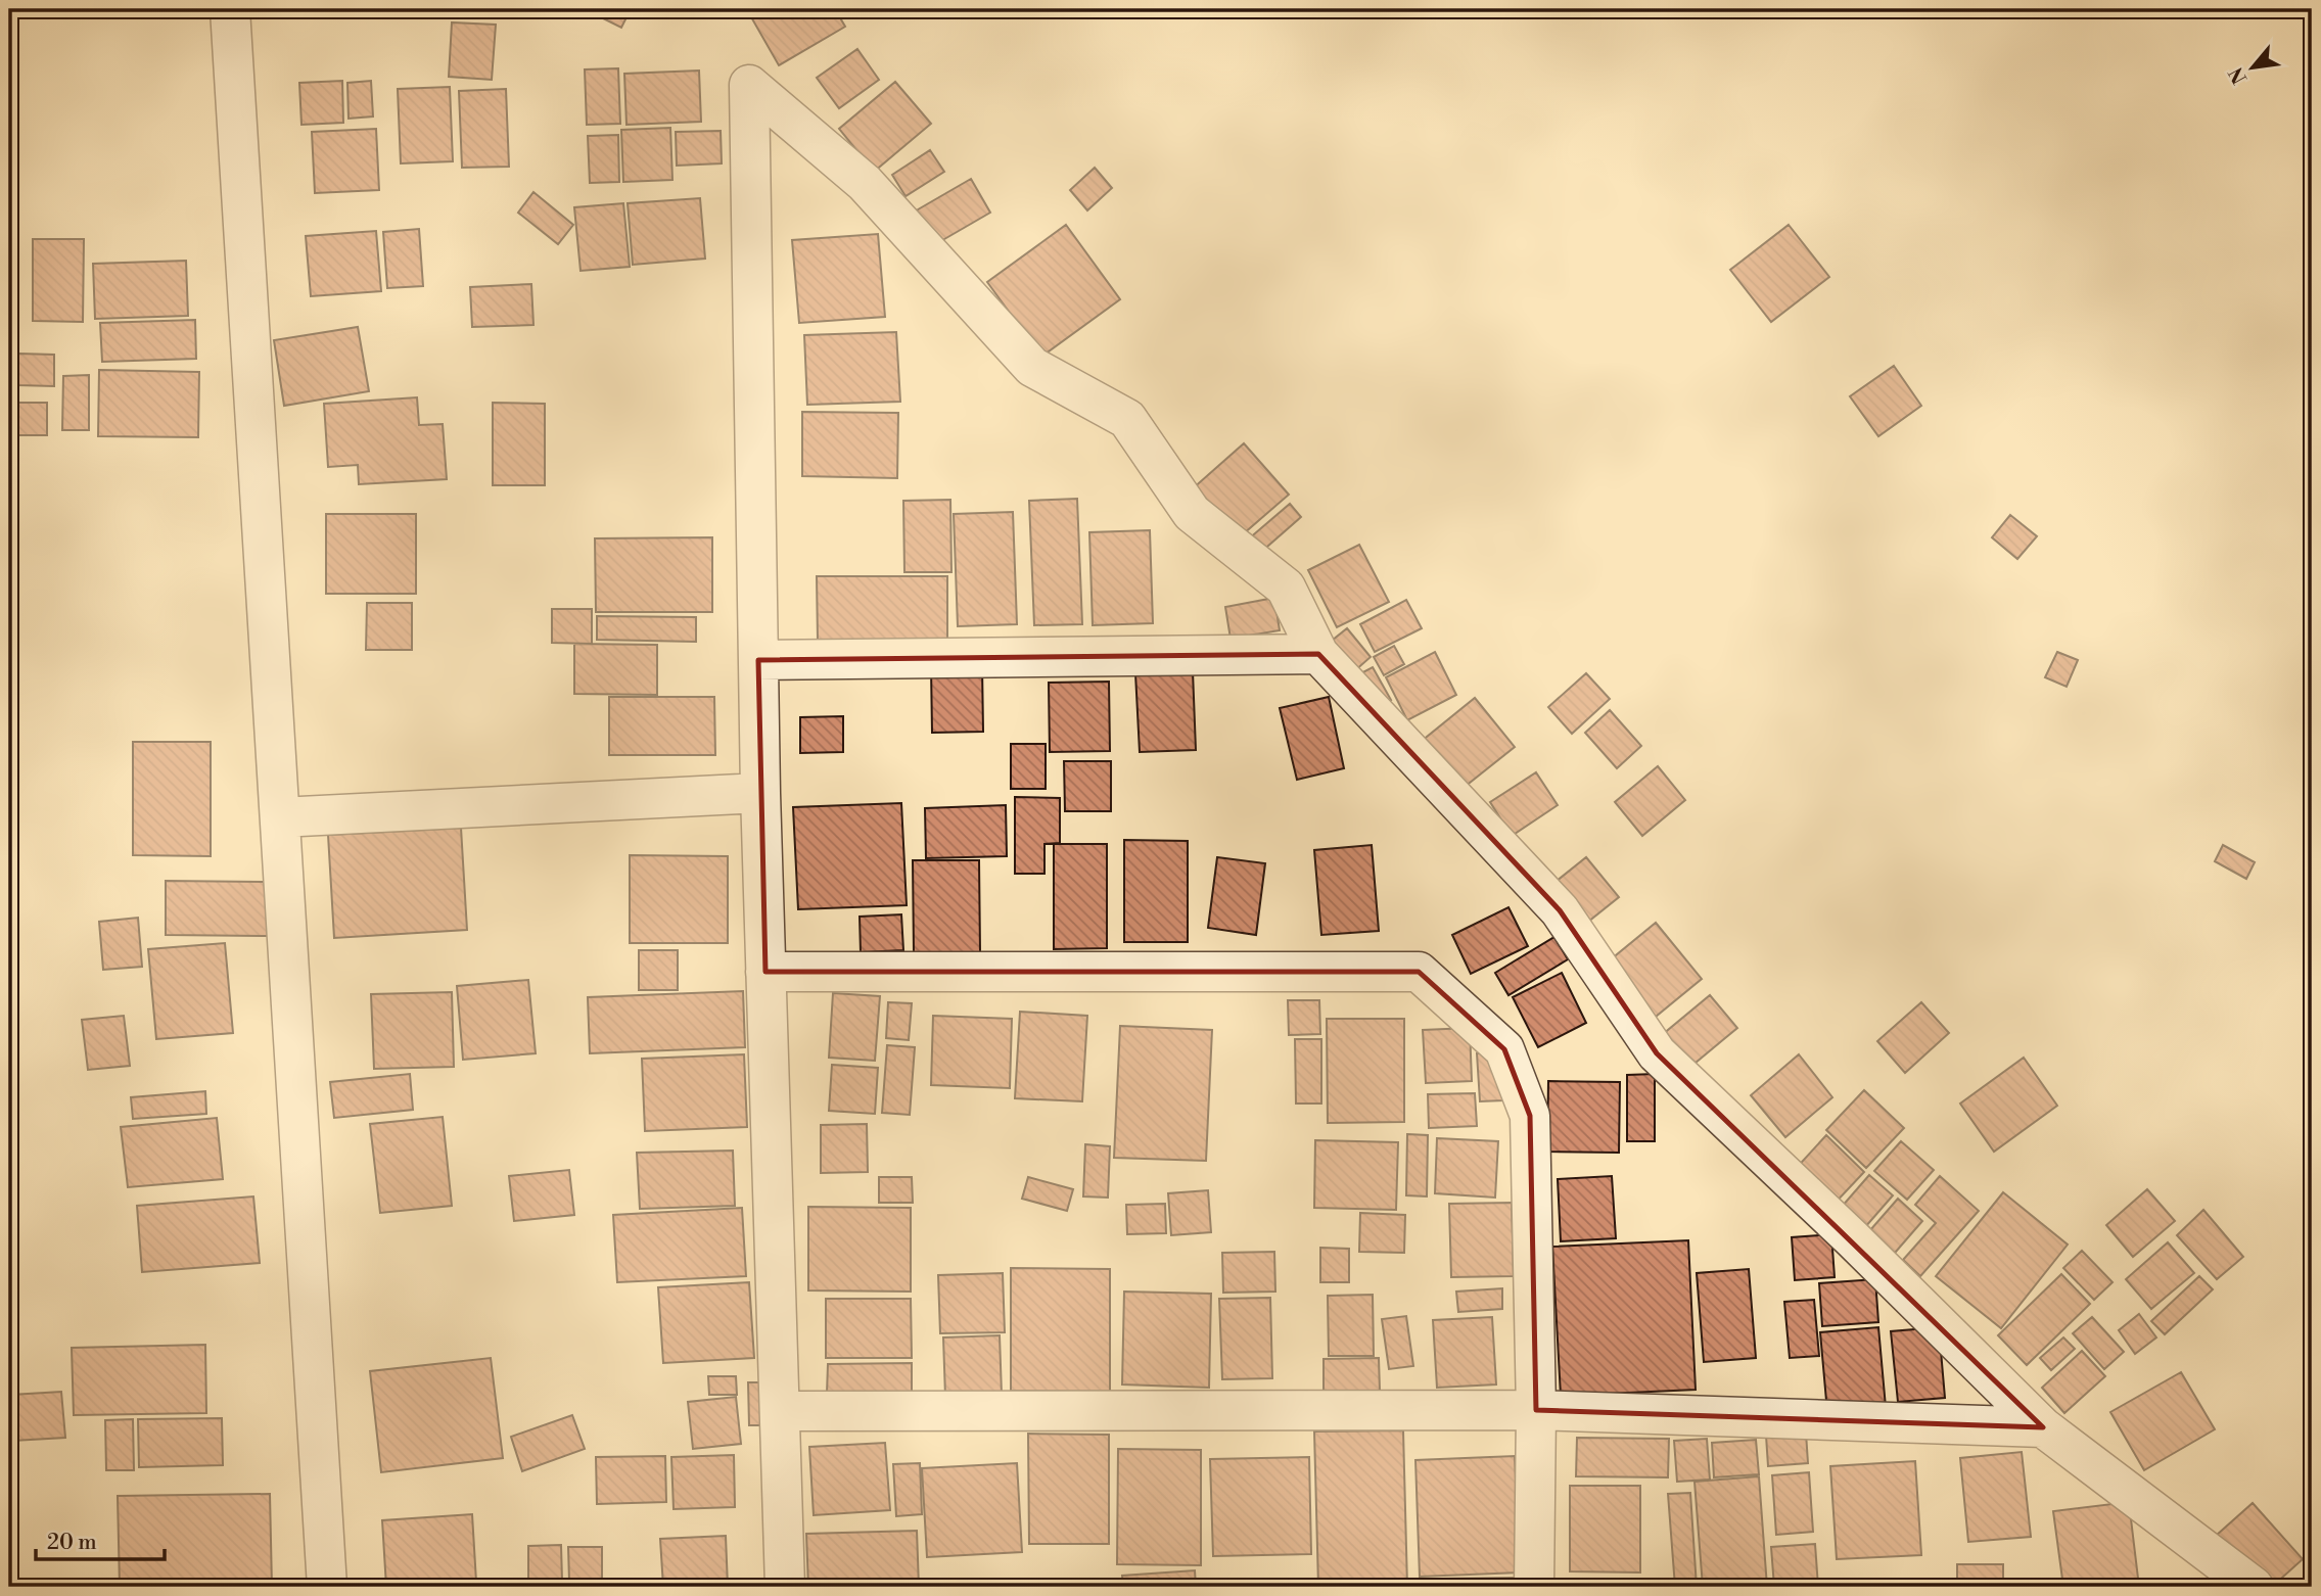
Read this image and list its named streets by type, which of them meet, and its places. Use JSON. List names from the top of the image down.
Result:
{
  "scale_bar": "20 m",
  "north": "bottom left"
}
